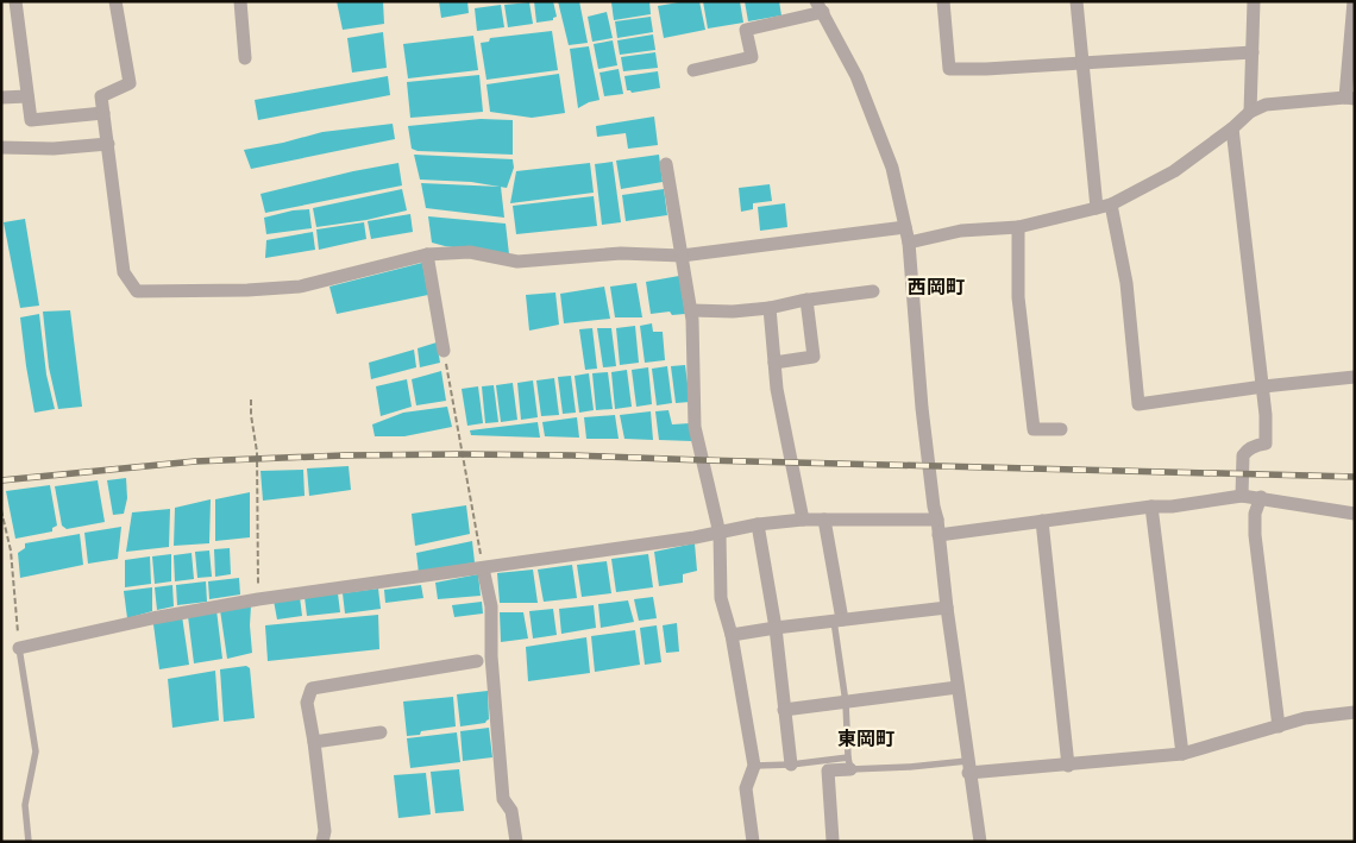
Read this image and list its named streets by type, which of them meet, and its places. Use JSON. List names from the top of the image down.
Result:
{
  "districts": ["西岡町", "東岡町"]
}
